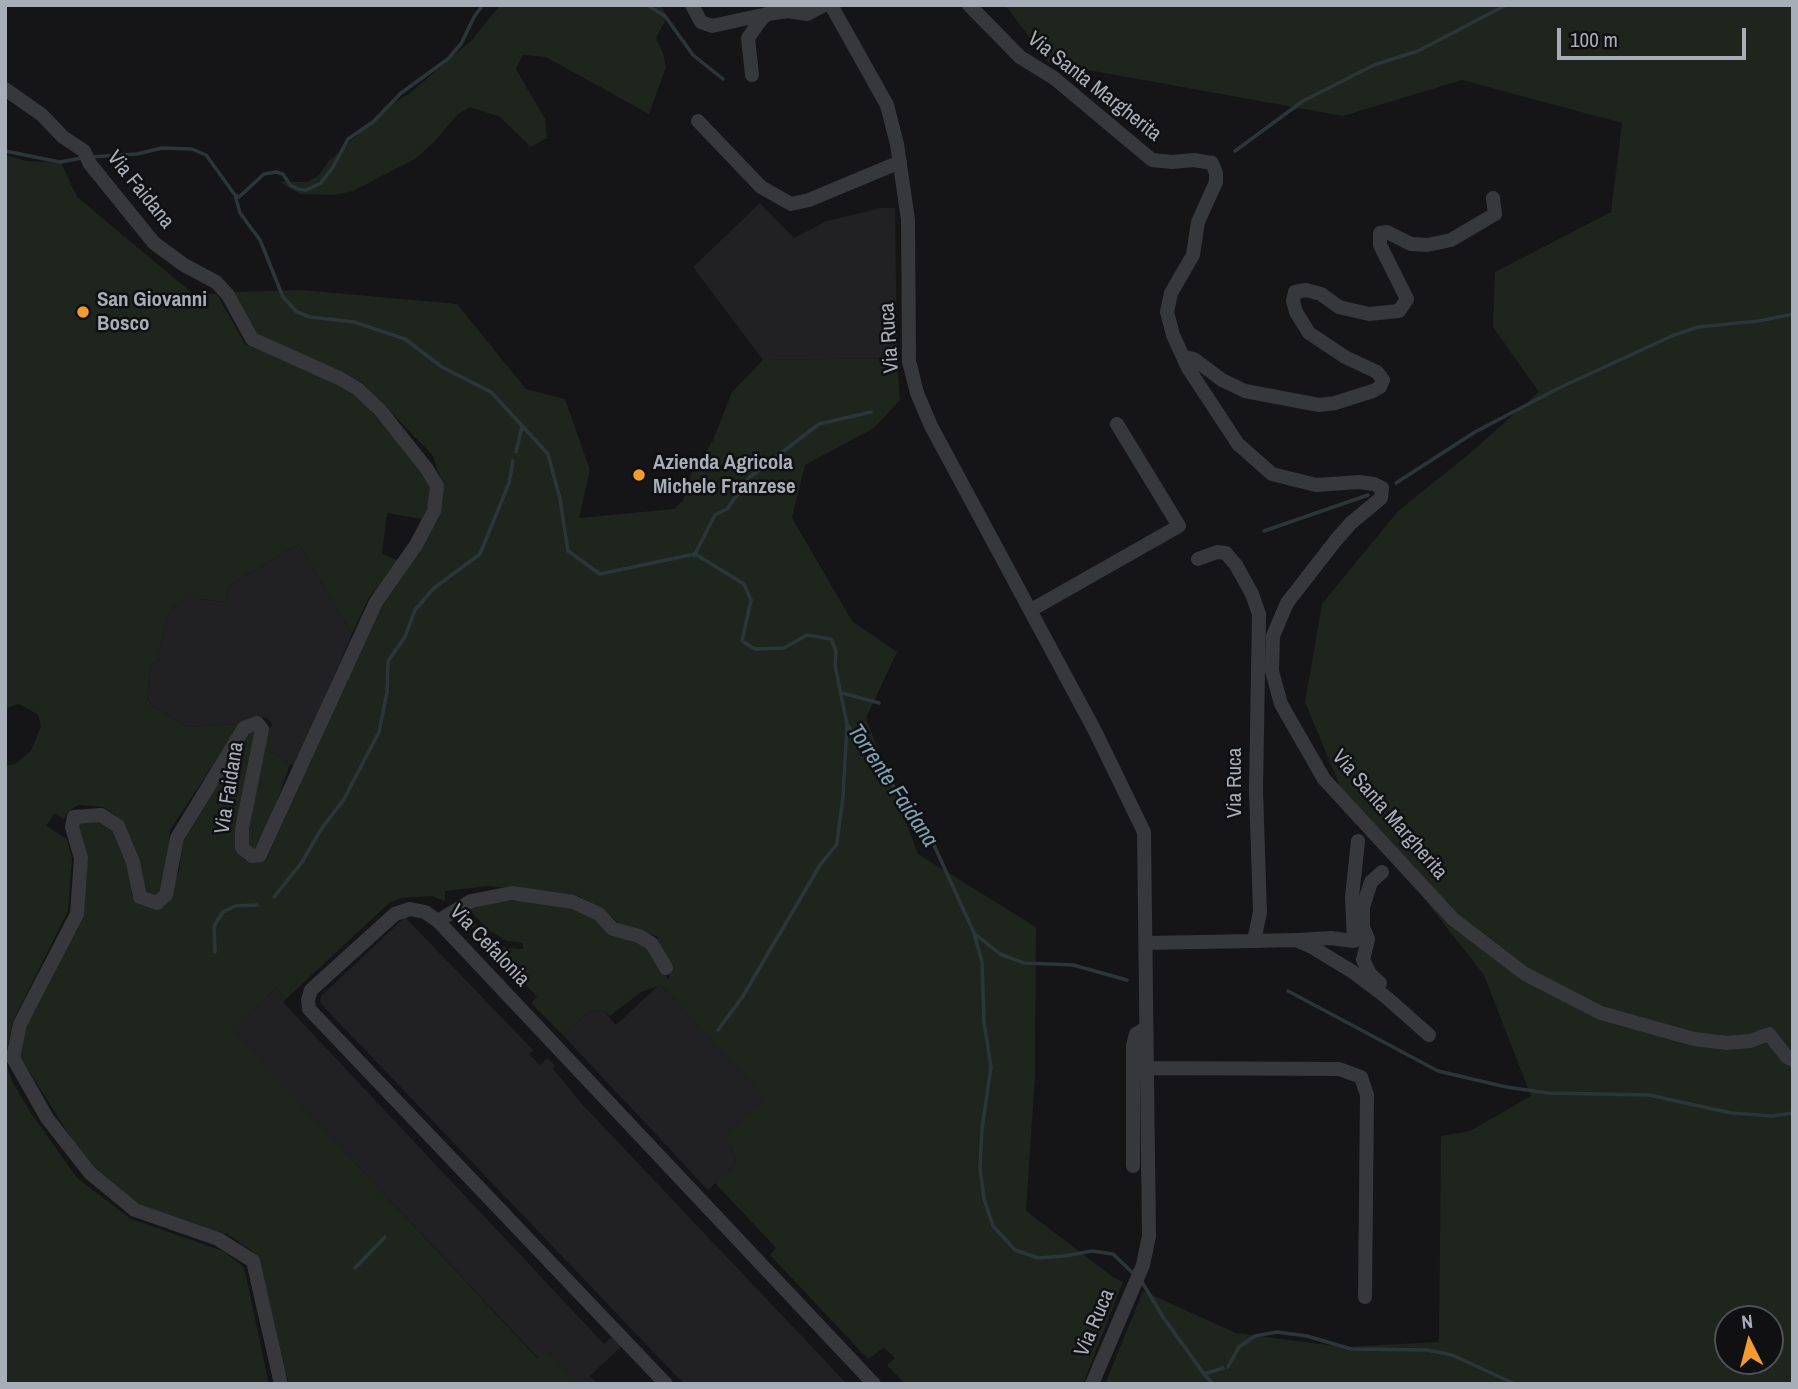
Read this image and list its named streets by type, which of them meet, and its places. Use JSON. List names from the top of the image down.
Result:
{
  "streets": {
    "street": [
      "Via Santa Margherita",
      "Via Faidana",
      "Via Ruca",
      "Via Cefalonia"
    ]
  },
  "water": ["Torrente Faidana"],
  "places": ["San Giovanni Bosco", "Azienda Agricola Michele Franzese"],
  "scale_bar": "100 m",
  "north": "top"
}
